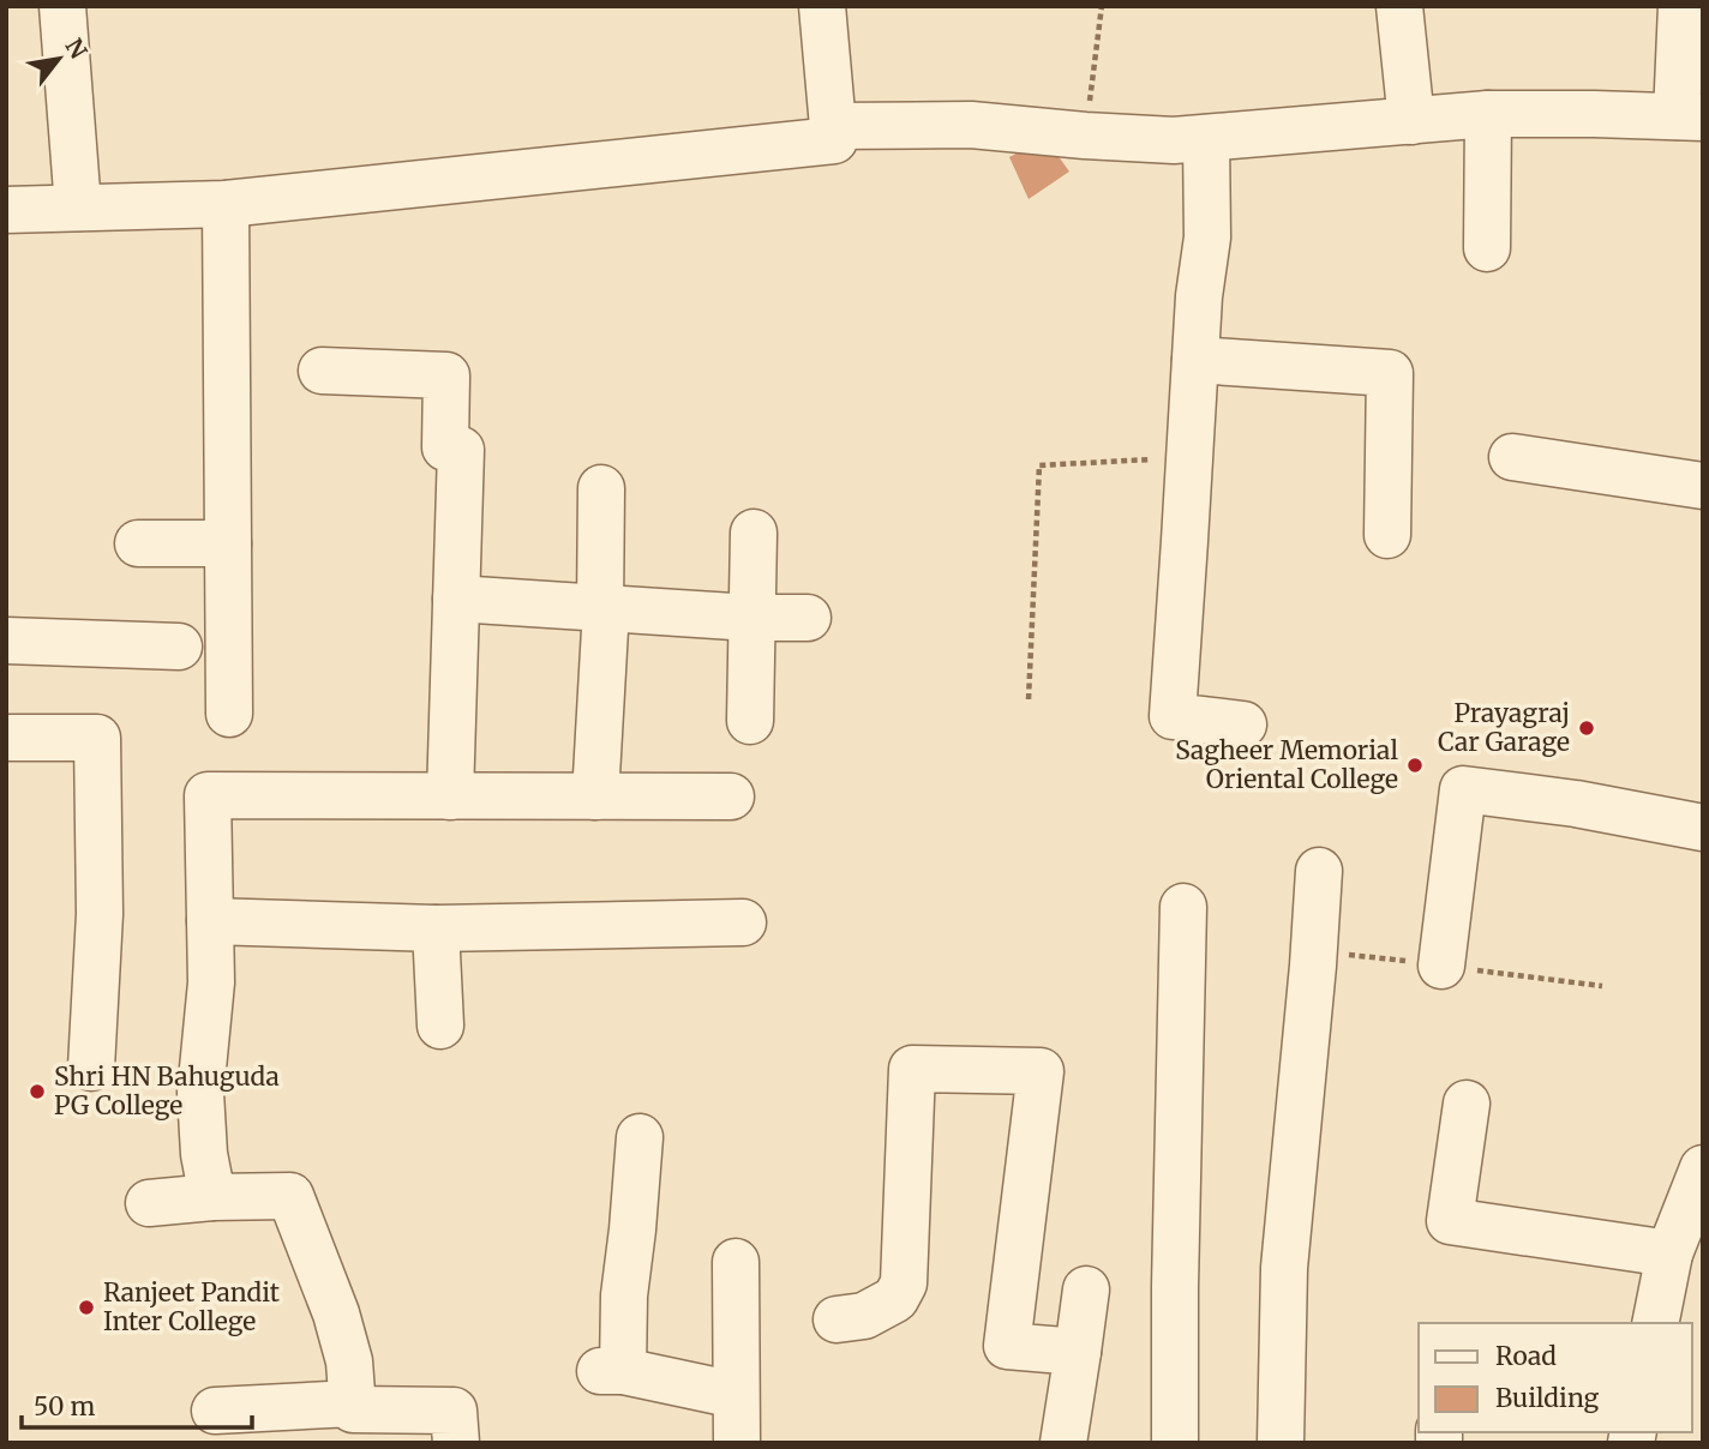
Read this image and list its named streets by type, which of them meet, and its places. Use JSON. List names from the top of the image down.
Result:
{
  "places": [
    "Prayagraj Car Garage",
    "Sagheer Memorial Oriental College",
    "Shri HN Bahuguda PG College",
    "Ranjeet Pandit Inter College"
  ],
  "legend": ["Road", "Building"],
  "scale_bar": "50 m",
  "north": "top right"
}
